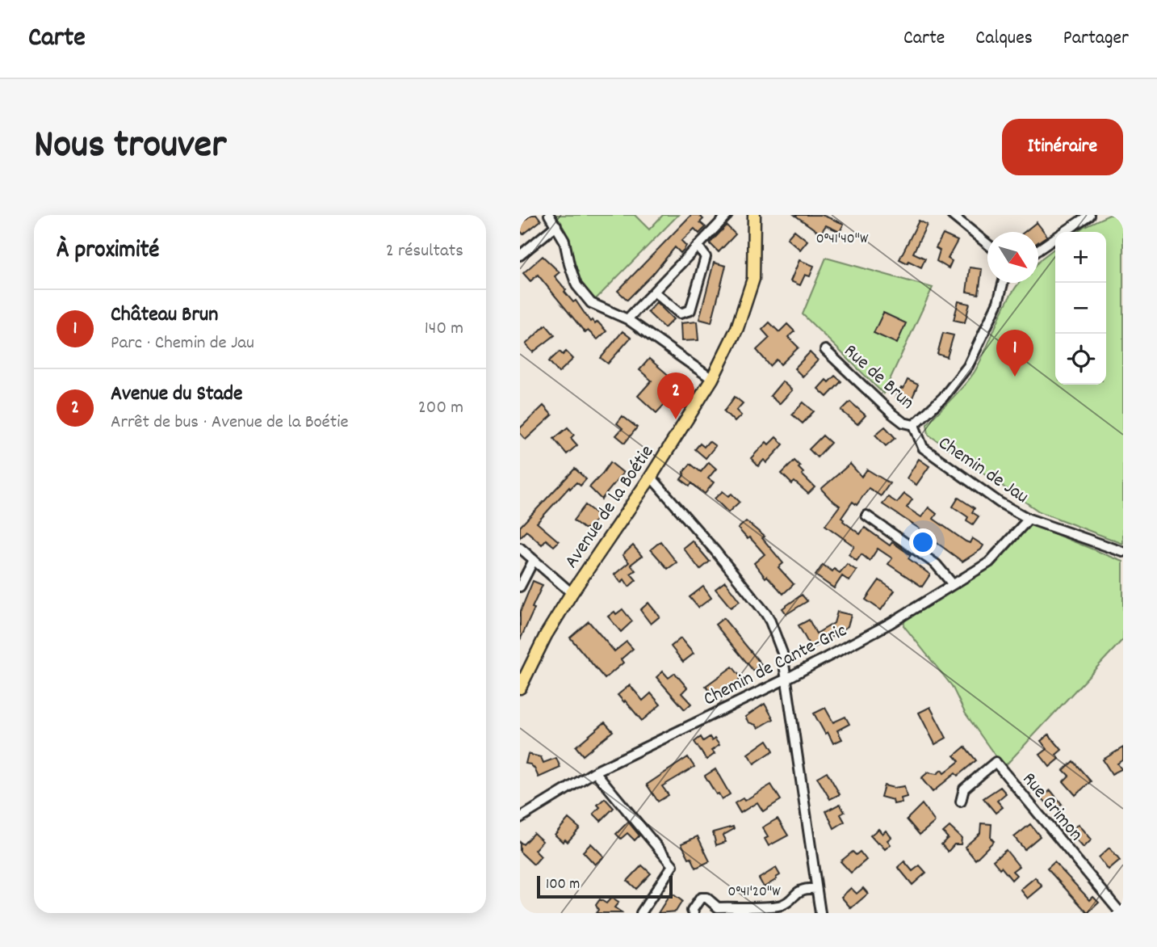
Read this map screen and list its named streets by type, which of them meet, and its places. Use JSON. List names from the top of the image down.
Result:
{
  "streets": {
    "main road": ["Avenue de la Boétie"],
    "street": [
      "Rue de Brun",
      "Chemin de Jau",
      "Chemin de Cante-Gric",
      "Rue Grimon"
    ]
  },
  "crossings": [
    ["Rue de Brun", "Chemin de Jau"],
    ["Chemin de Jau", "Chemin de Cante-Gric"]
  ],
  "scale_bar": "100 m",
  "north": "bottom right",
  "page": {
    "header": "Carte",
    "nav": ["Carte", "Calques", "Partager"],
    "title": "Nous trouver",
    "buttons": "Itinéraire",
    "heading": ["À proximité", "2 résultats"],
    "map_buttons": ["+", "−"],
    "list": [
      {
        "mark": "1",
        "name": "Château Brun",
        "note": "Parc · Chemin de Jau",
        "value": "140 m"
      },
      {
        "mark": "2",
        "name": "Avenue du Stade",
        "note": "Arrêt de bus · Avenue de la Boétie",
        "value": "200 m"
      }
    ],
    "pins": ["1", "2"],
    "scale": "100 m"
  },
  "coordinates": ["0°41'40\"W", "0°41'20\"W"]
}
